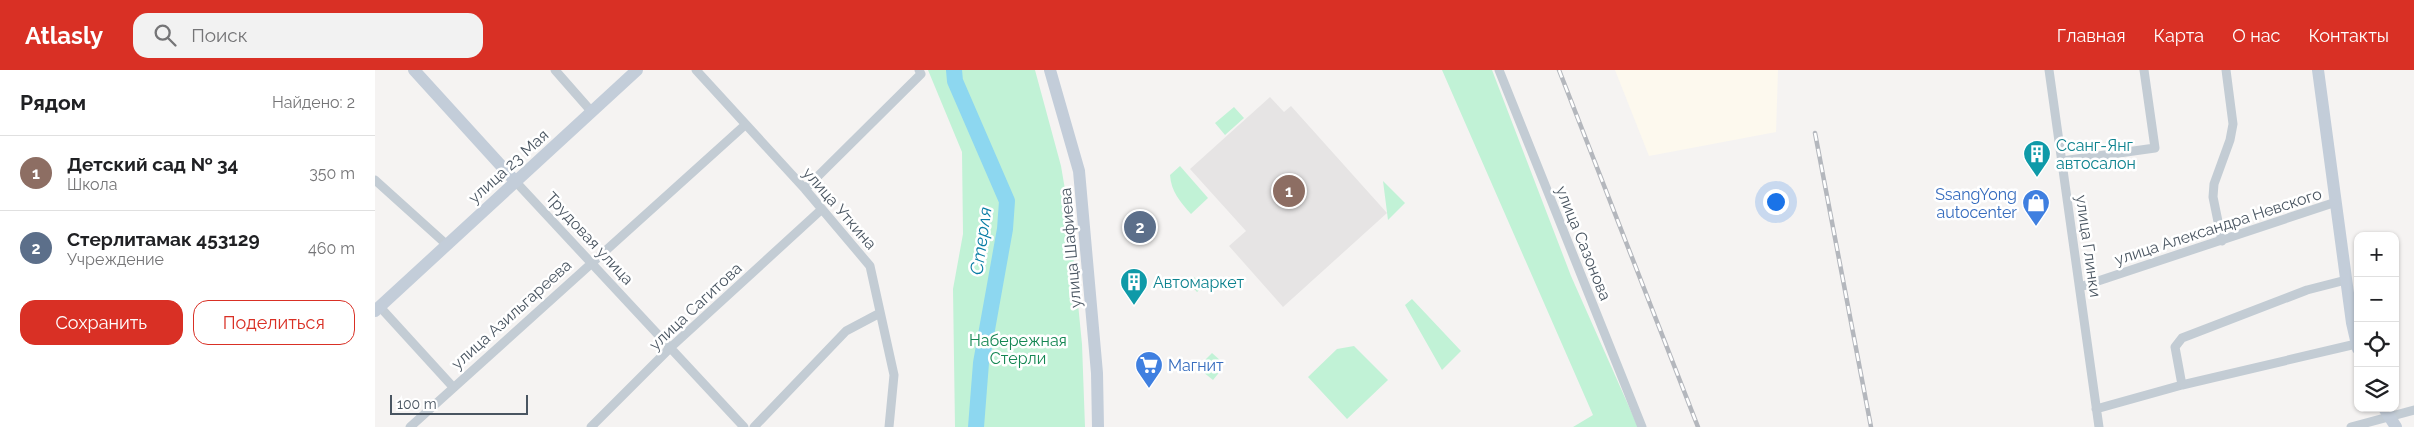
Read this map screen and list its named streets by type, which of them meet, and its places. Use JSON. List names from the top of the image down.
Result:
{
  "streets": {
    "main road": ["улица 23 Мая", "Трудовая улица", "улица Шафиева"],
    "street": [
      "улица Уткина",
      "улица Александра Невского",
      "улица Сазонова",
      "улица Глинки",
      "улица Сагитова",
      "улица Азильгареева"
    ]
  },
  "crossings": [
    ["улица 23 Мая", "Трудовая улица"],
    ["улица Уткина", "улица Сагитова"],
    ["улица Уткина", "улица Азильгареева"],
    ["улица Александра Невского", "улица Глинки"],
    ["Трудовая улица", "улица Сагитова"],
    ["Трудовая улица", "улица Азильгареева"]
  ],
  "water": ["Стерля"],
  "parks": ["Набережная Стерли"],
  "places": {
    "building": ["Ссанг-Янг автосалон", "Автомаркет"],
    "shop": ["SsangYong autocenter"],
    "supermarket": ["Магнит"]
  },
  "scale_bar": "100 m",
  "page": {
    "header": "Atlasly",
    "search": "Поиск",
    "nav": [
      "Главная",
      "Карта",
      "О нас",
      "Контакты"
    ],
    "heading": ["Рядом", "Найдено: 2"],
    "list": [
      {
        "mark": "1",
        "name": "Детский сад № 34",
        "note": "Школа",
        "value": "350 m"
      },
      {
        "mark": "2",
        "name": "Стерлитамак 453129",
        "note": "Учреждение",
        "value": "460 m"
      }
    ],
    "pins": ["1", "2"],
    "map_buttons": ["+", "−"],
    "buttons": ["Сохранить", "Поделиться"],
    "scale": "100 m"
  }
}
